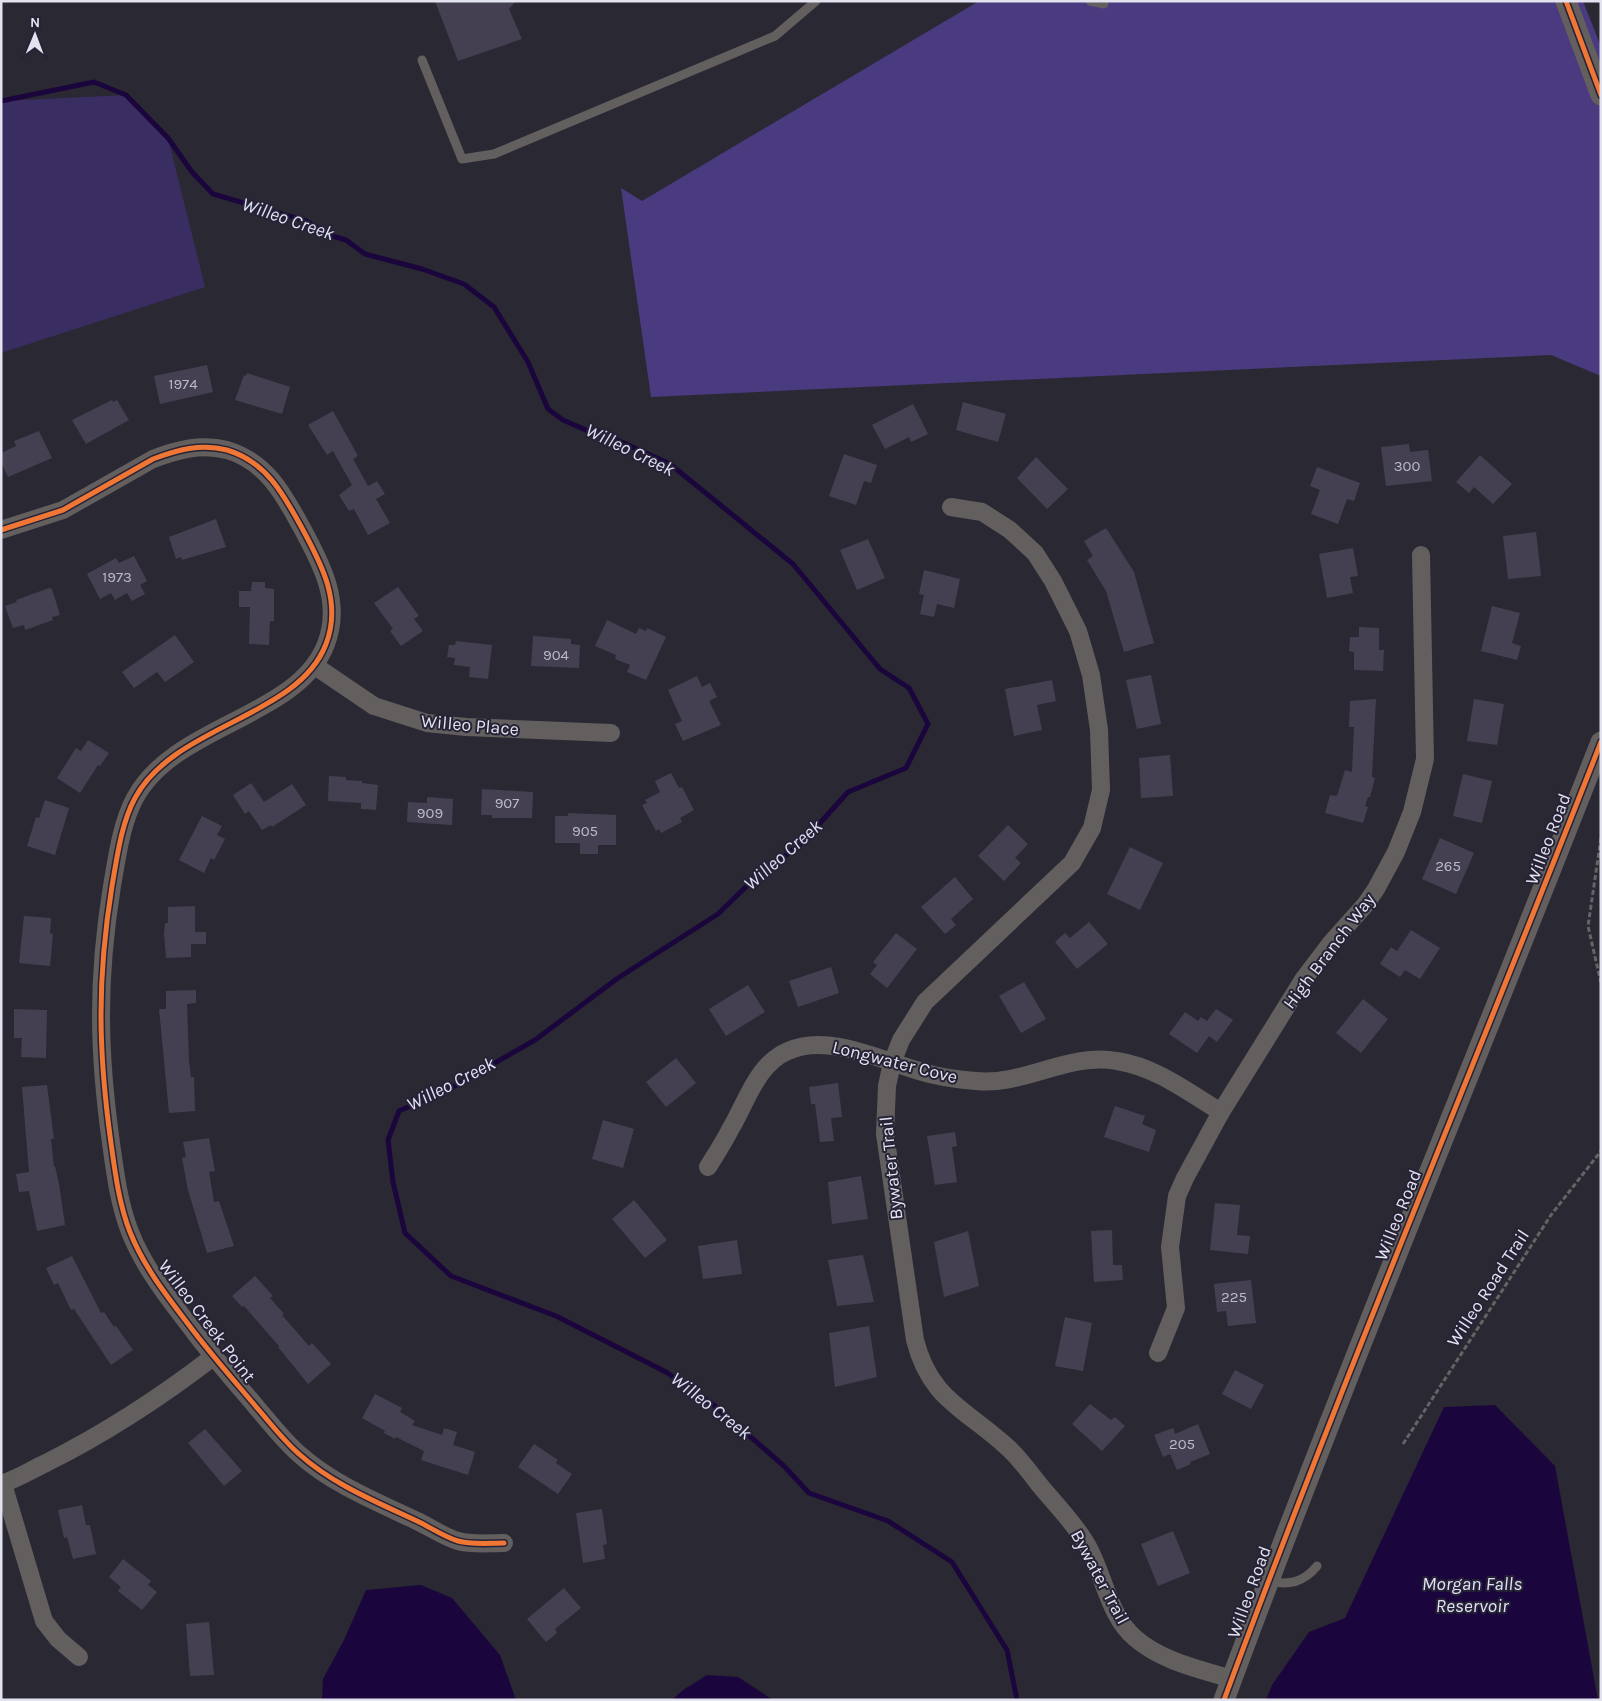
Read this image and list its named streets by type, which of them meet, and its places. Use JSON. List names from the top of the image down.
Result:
{
  "streets": {
    "street": [
      "Willeo Place",
      "Willeo Road",
      "High Branch Way",
      "Longwater Cove",
      "Bywater Trail",
      "Willeo Creek Point"
    ],
    "path": ["Willeo Road Trail"]
  },
  "crossings": [
    ["Willeo Place", "Willeo Creek Point"],
    ["Willeo Road", "Bywater Trail"],
    ["High Branch Way", "Longwater Cove"],
    ["Longwater Cove", "Bywater Trail"]
  ],
  "water": ["Willeo Creek", "Morgan Falls Reservoir"],
  "house_numbers": [
    "1974",
    "300",
    "1973",
    "904",
    "907",
    "909",
    "905",
    "265",
    "225",
    "205"
  ],
  "north": "top"
}
